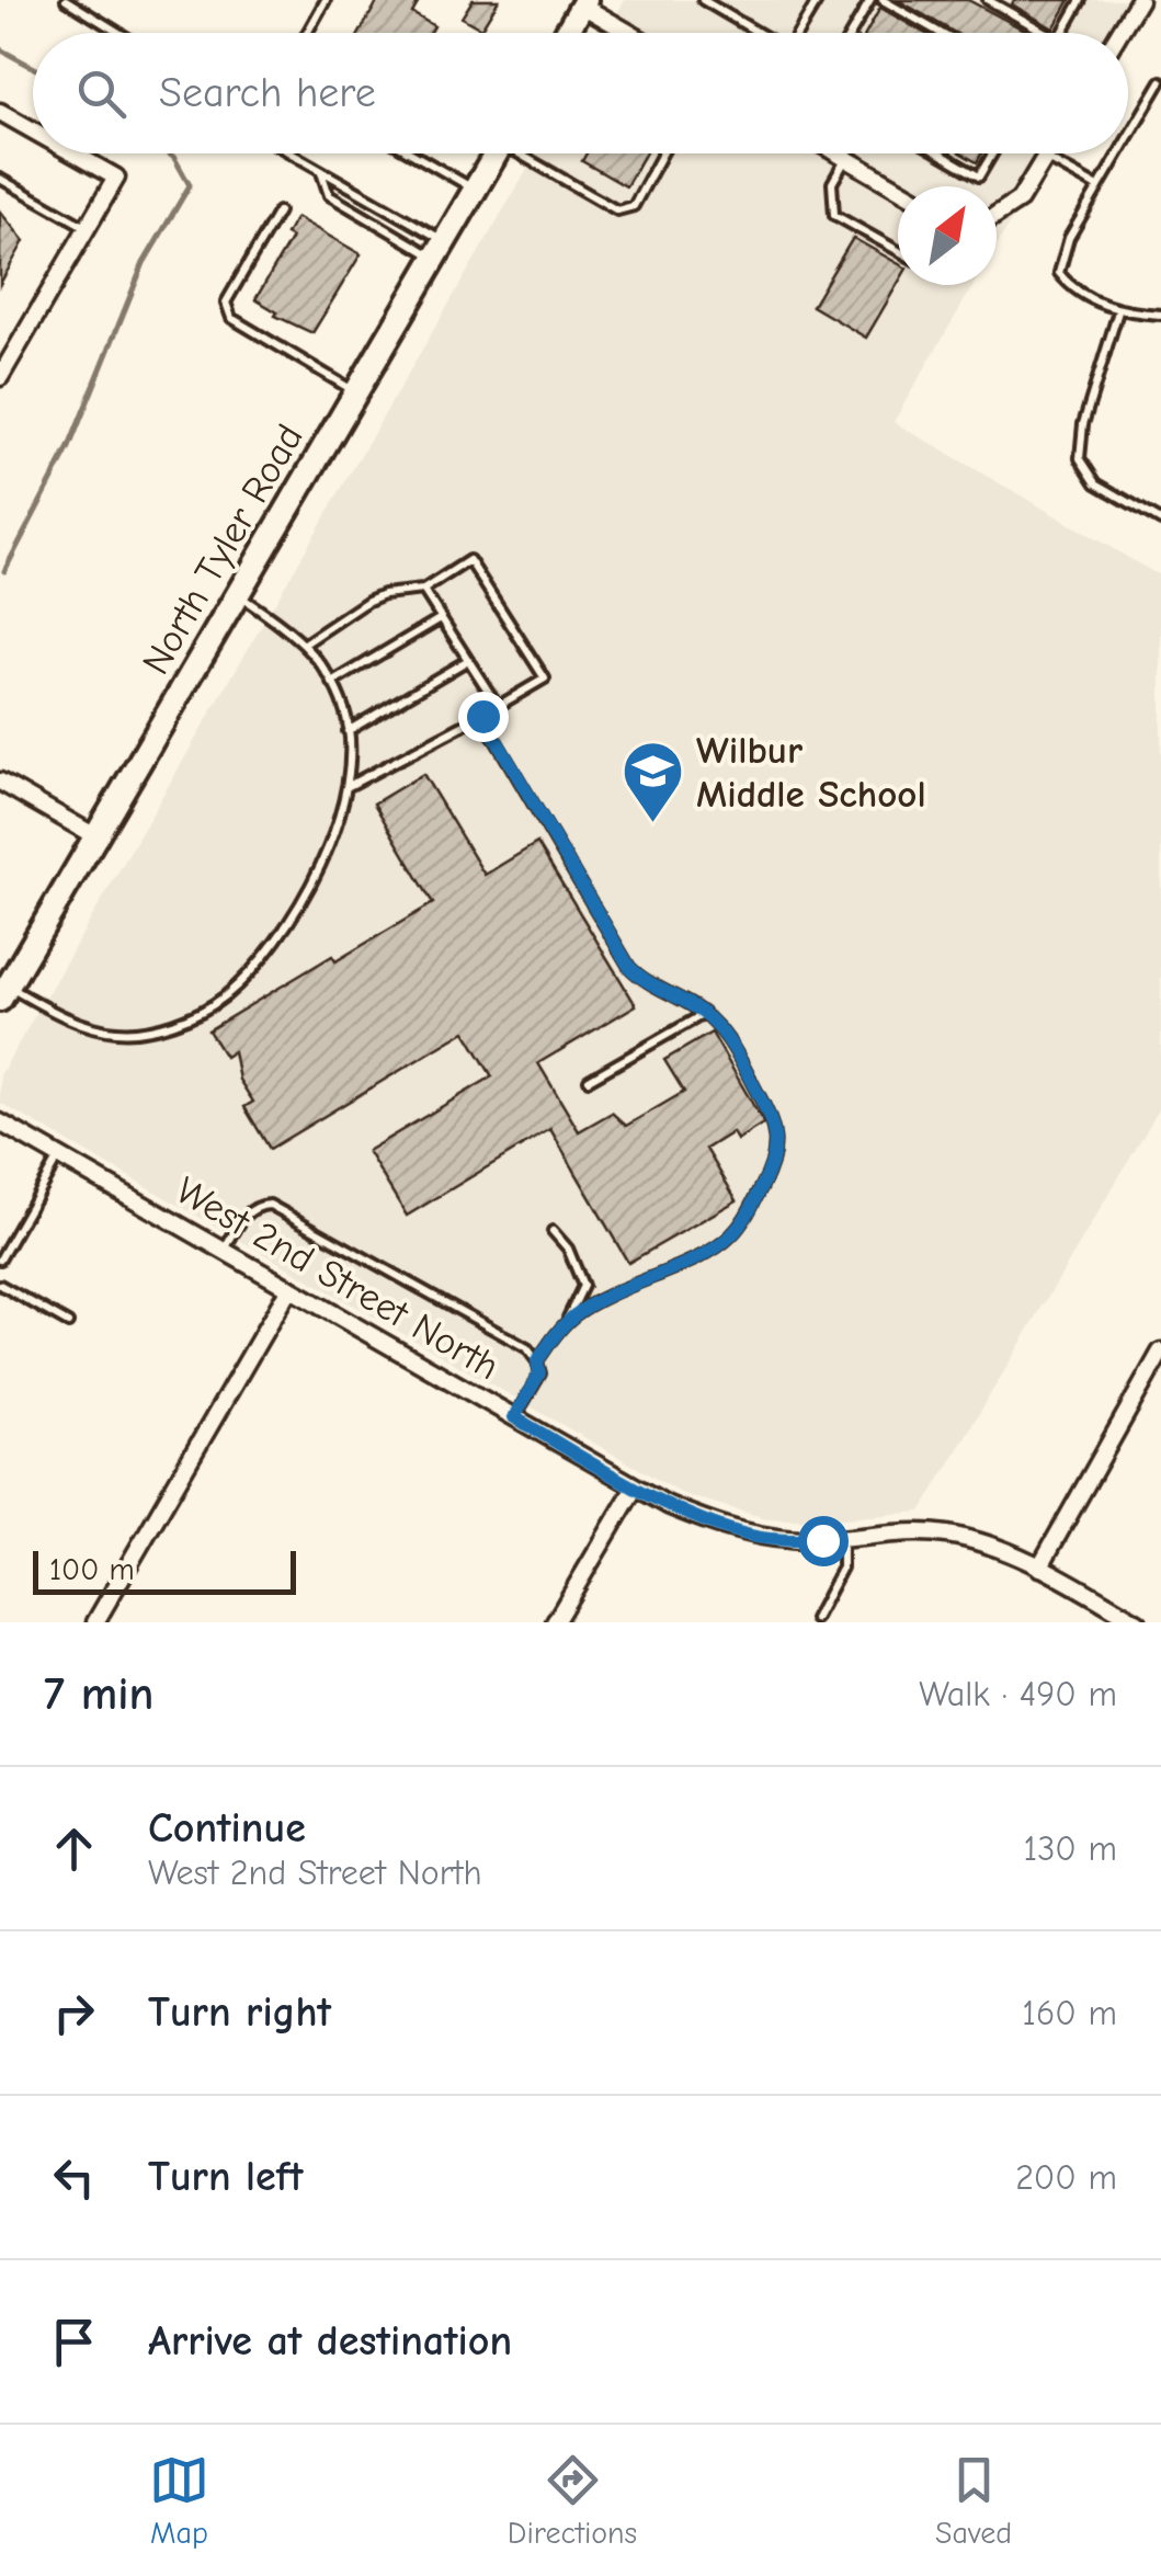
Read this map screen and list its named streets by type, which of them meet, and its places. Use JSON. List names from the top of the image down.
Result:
{
  "streets": {
    "main road": ["North Tyler Road"],
    "street": ["West 2nd Street North"]
  },
  "places": {
    "school or university": ["Wilbur Middle School"]
  },
  "scale_bar": "100 m",
  "north": "top right",
  "page": {
    "search": "Search here",
    "scale": "100 m",
    "heading": ["7 min", "Walk · 490 m"],
    "list": [
      ["Continue", "West 2nd Street North", "130 m"],
      ["Turn right", "160 m"],
      ["Turn left", "200 m"],
      "Arrive at destination"
    ],
    "nav": ["Map", "Directions", "Saved"]
  }
}
